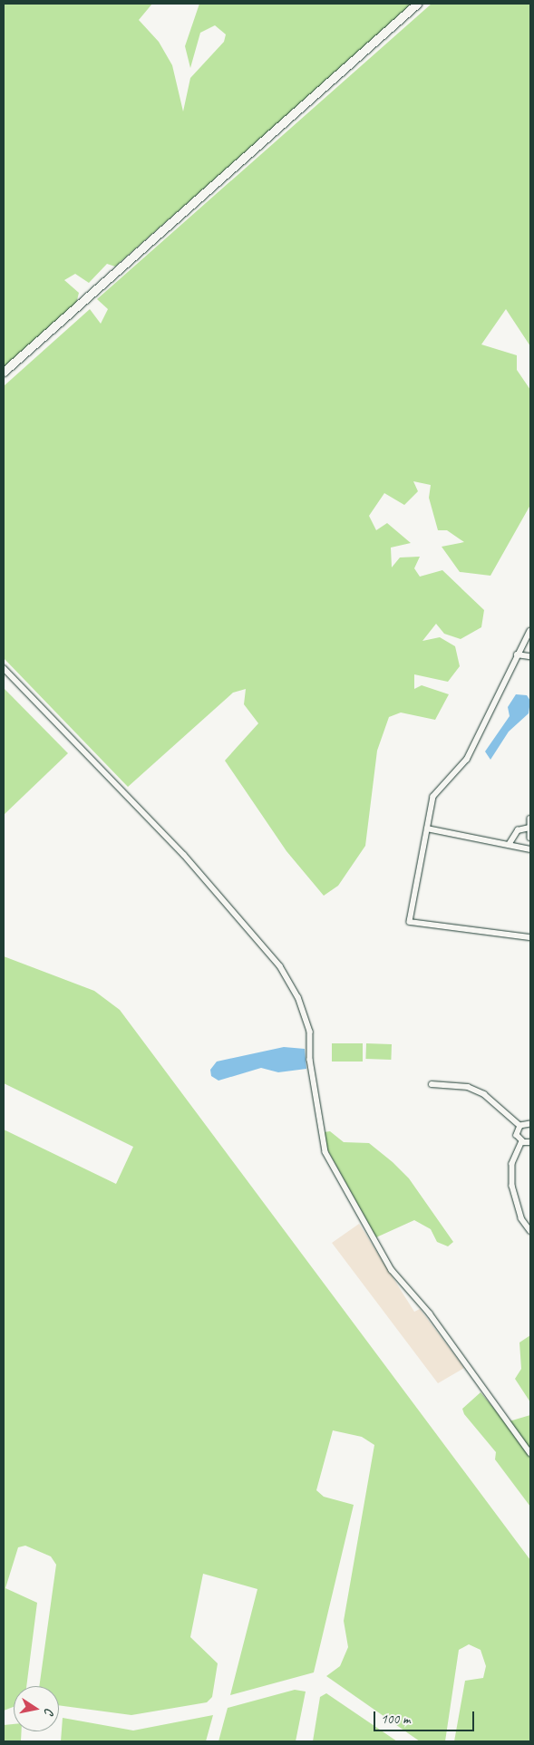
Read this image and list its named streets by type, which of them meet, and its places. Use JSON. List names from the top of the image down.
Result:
{
  "scale_bar": "100 m",
  "north": "right"
}
